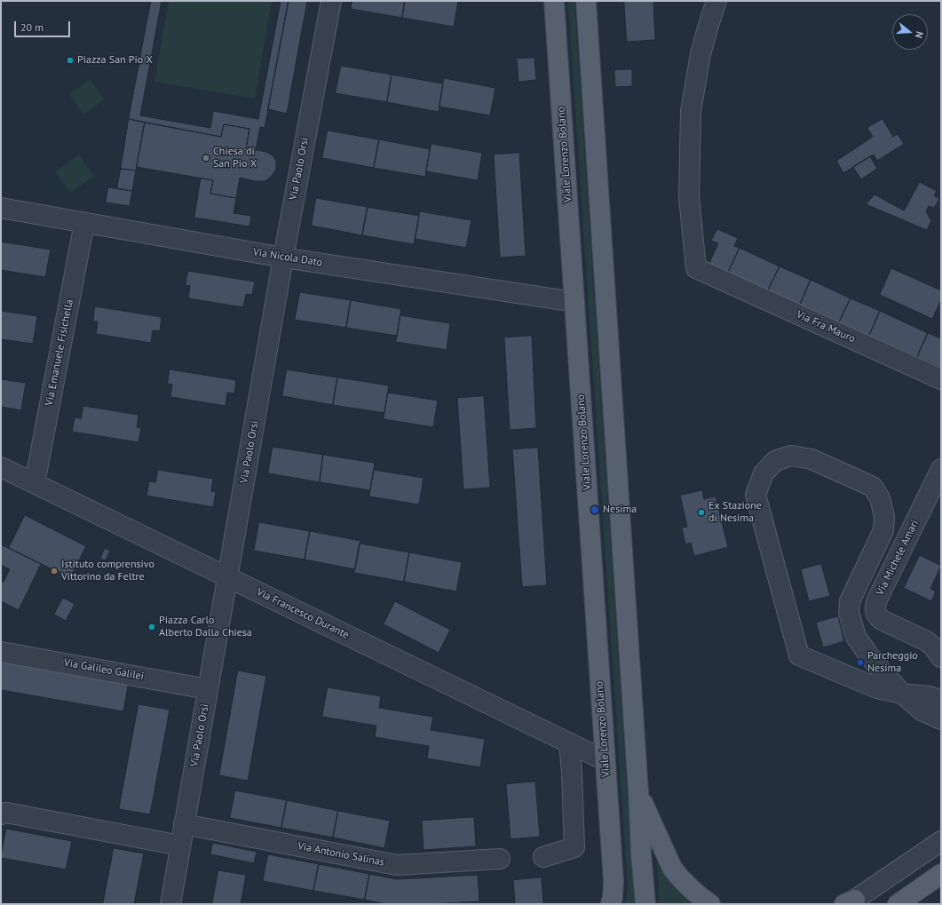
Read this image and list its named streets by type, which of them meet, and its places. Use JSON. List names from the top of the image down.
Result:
{
  "streets": {
    "main road": ["Viale Lorenzo Bolano"],
    "street": [
      "Via Paolo Orsi",
      "Via Nicola Dato",
      "Via Fra Mauro",
      "Via Emanuele Fisichella",
      "Via Michele Amari",
      "Via Francesco Durante",
      "Via Galileo Galilei",
      "Via Antonio Salinas"
    ]
  },
  "crossings": [
    ["Viale Lorenzo Bolano", "Via Nicola Dato"],
    ["Viale Lorenzo Bolano", "Via Francesco Durante"],
    ["Via Paolo Orsi", "Via Nicola Dato"],
    ["Via Paolo Orsi", "Via Francesco Durante"],
    ["Via Paolo Orsi", "Via Galileo Galilei"],
    ["Via Paolo Orsi", "Via Antonio Salinas"],
    ["Via Nicola Dato", "Via Emanuele Fisichella"],
    ["Via Emanuele Fisichella", "Via Francesco Durante"]
  ],
  "places": [
    "Piazza San Pio X",
    "Chiesa di San Pio X",
    "Nesima",
    "Ex Stazione di Nesima",
    "Istituto comprensivo Vittorino da Feltre",
    "Piazza Carlo Alberto Dalla Chiesa",
    "Parcheggio Nesima"
  ],
  "scale_bar": "20 m",
  "north": "right"
}
